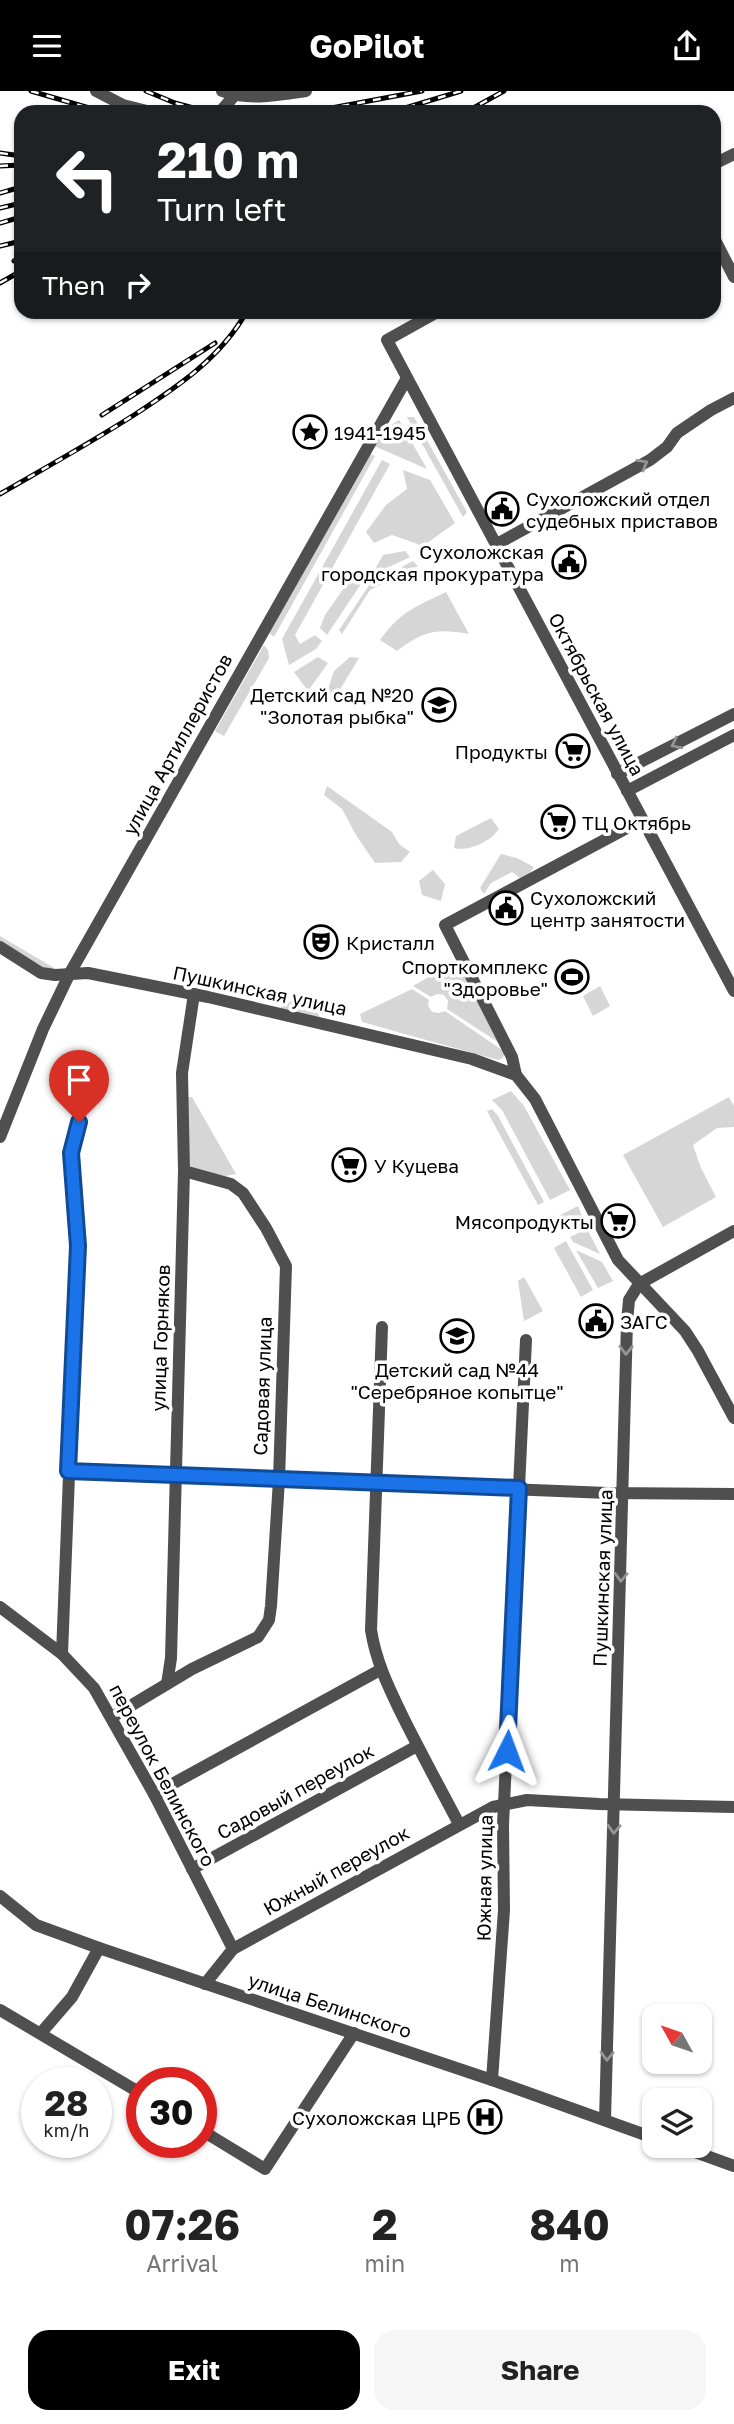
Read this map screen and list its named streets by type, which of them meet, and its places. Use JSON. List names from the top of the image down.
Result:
{
  "streets": {
    "street": [
      "Октябрьская улица",
      "улица Артиллеристов",
      "Пушкинская улица",
      "улица Горняков",
      "Садовая улица",
      "переулок Белинского",
      "Садовый переулок",
      "Южный переулок",
      "Южная улица",
      "улица Белинского"
    ]
  },
  "crossings": [
    ["Октябрьская улица", "улица Артиллеристов"],
    ["улица Артиллеристов", "Пушкинская улица"],
    ["Пушкинская улица", "улица Горняков"],
    ["Пушкинская улица", "улица Белинского"],
    ["улица Горняков", "Садовая улица"],
    ["переулок Белинского", "Садовый переулок"],
    ["переулок Белинского", "Южный переулок"],
    ["Южный переулок", "Южная улица"],
    ["Южная улица", "улица Белинского"]
  ],
  "one_way": ["Пушкинская улица"],
  "places": {
    "place": ["1941-1945"],
    "public building": [
      "Сухоложский отдел судебных приставов",
      "Сухоложская городская прокуратура",
      "Сухоложский центр занятости",
      "ЗАГС"
    ],
    "school or university": ["Детский сад №20 \"Золотая рыбка\"", "Детский сад №44 \"Серебряное копытце\""],
    "supermarket": [
      "Продукты",
      "ТЦ Октябрь",
      "У Куцева",
      "Мясопродукты"
    ],
    "theatre": ["Кристалл"],
    "sports": ["Спорткомплекс \"Здоровье\""],
    "hospital": ["Сухоложская ЦРБ"]
  },
  "north": "top left",
  "page": {
    "header": "GoPilot",
    "turn": ["210 m", "Turn left"],
    "then": "Then",
    "speed": "28 km/h",
    "limit": "30",
    "eta": [
      "07:26",
      "Arrival",
      "2",
      "min",
      "840",
      "m"
    ],
    "buttons": ["Exit", "Share"]
  }
}
